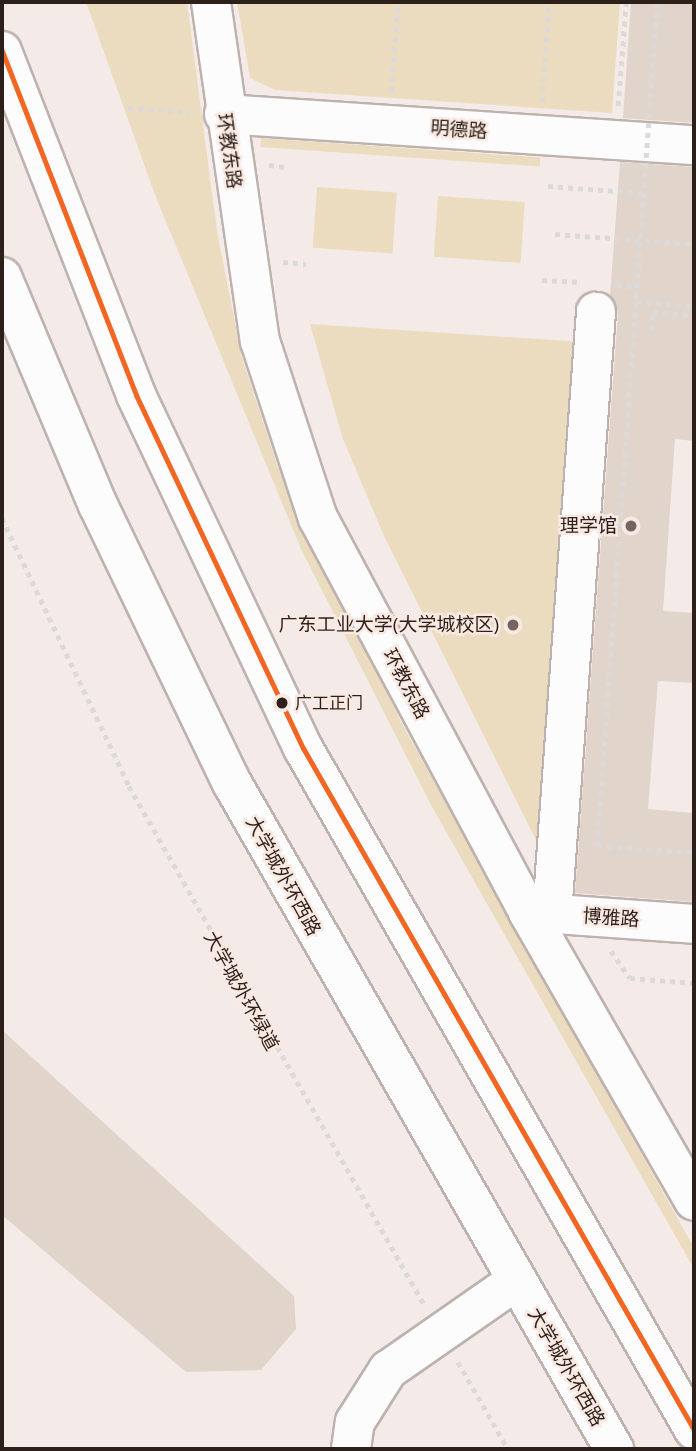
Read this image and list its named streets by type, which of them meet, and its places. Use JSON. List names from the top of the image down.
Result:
{
  "streets": {
    "main road": [
      "明德路",
      "环教东路",
      "大学城外环西路",
      "博雅路"
    ],
    "path": ["大学城外环绿道"]
  },
  "crossings": [
    ["明德路", "环教东路"],
    ["环教东路", "博雅路"]
  ],
  "places": ["理学馆", "广东工业大学(大学城校区)", "广工正门"]
}
